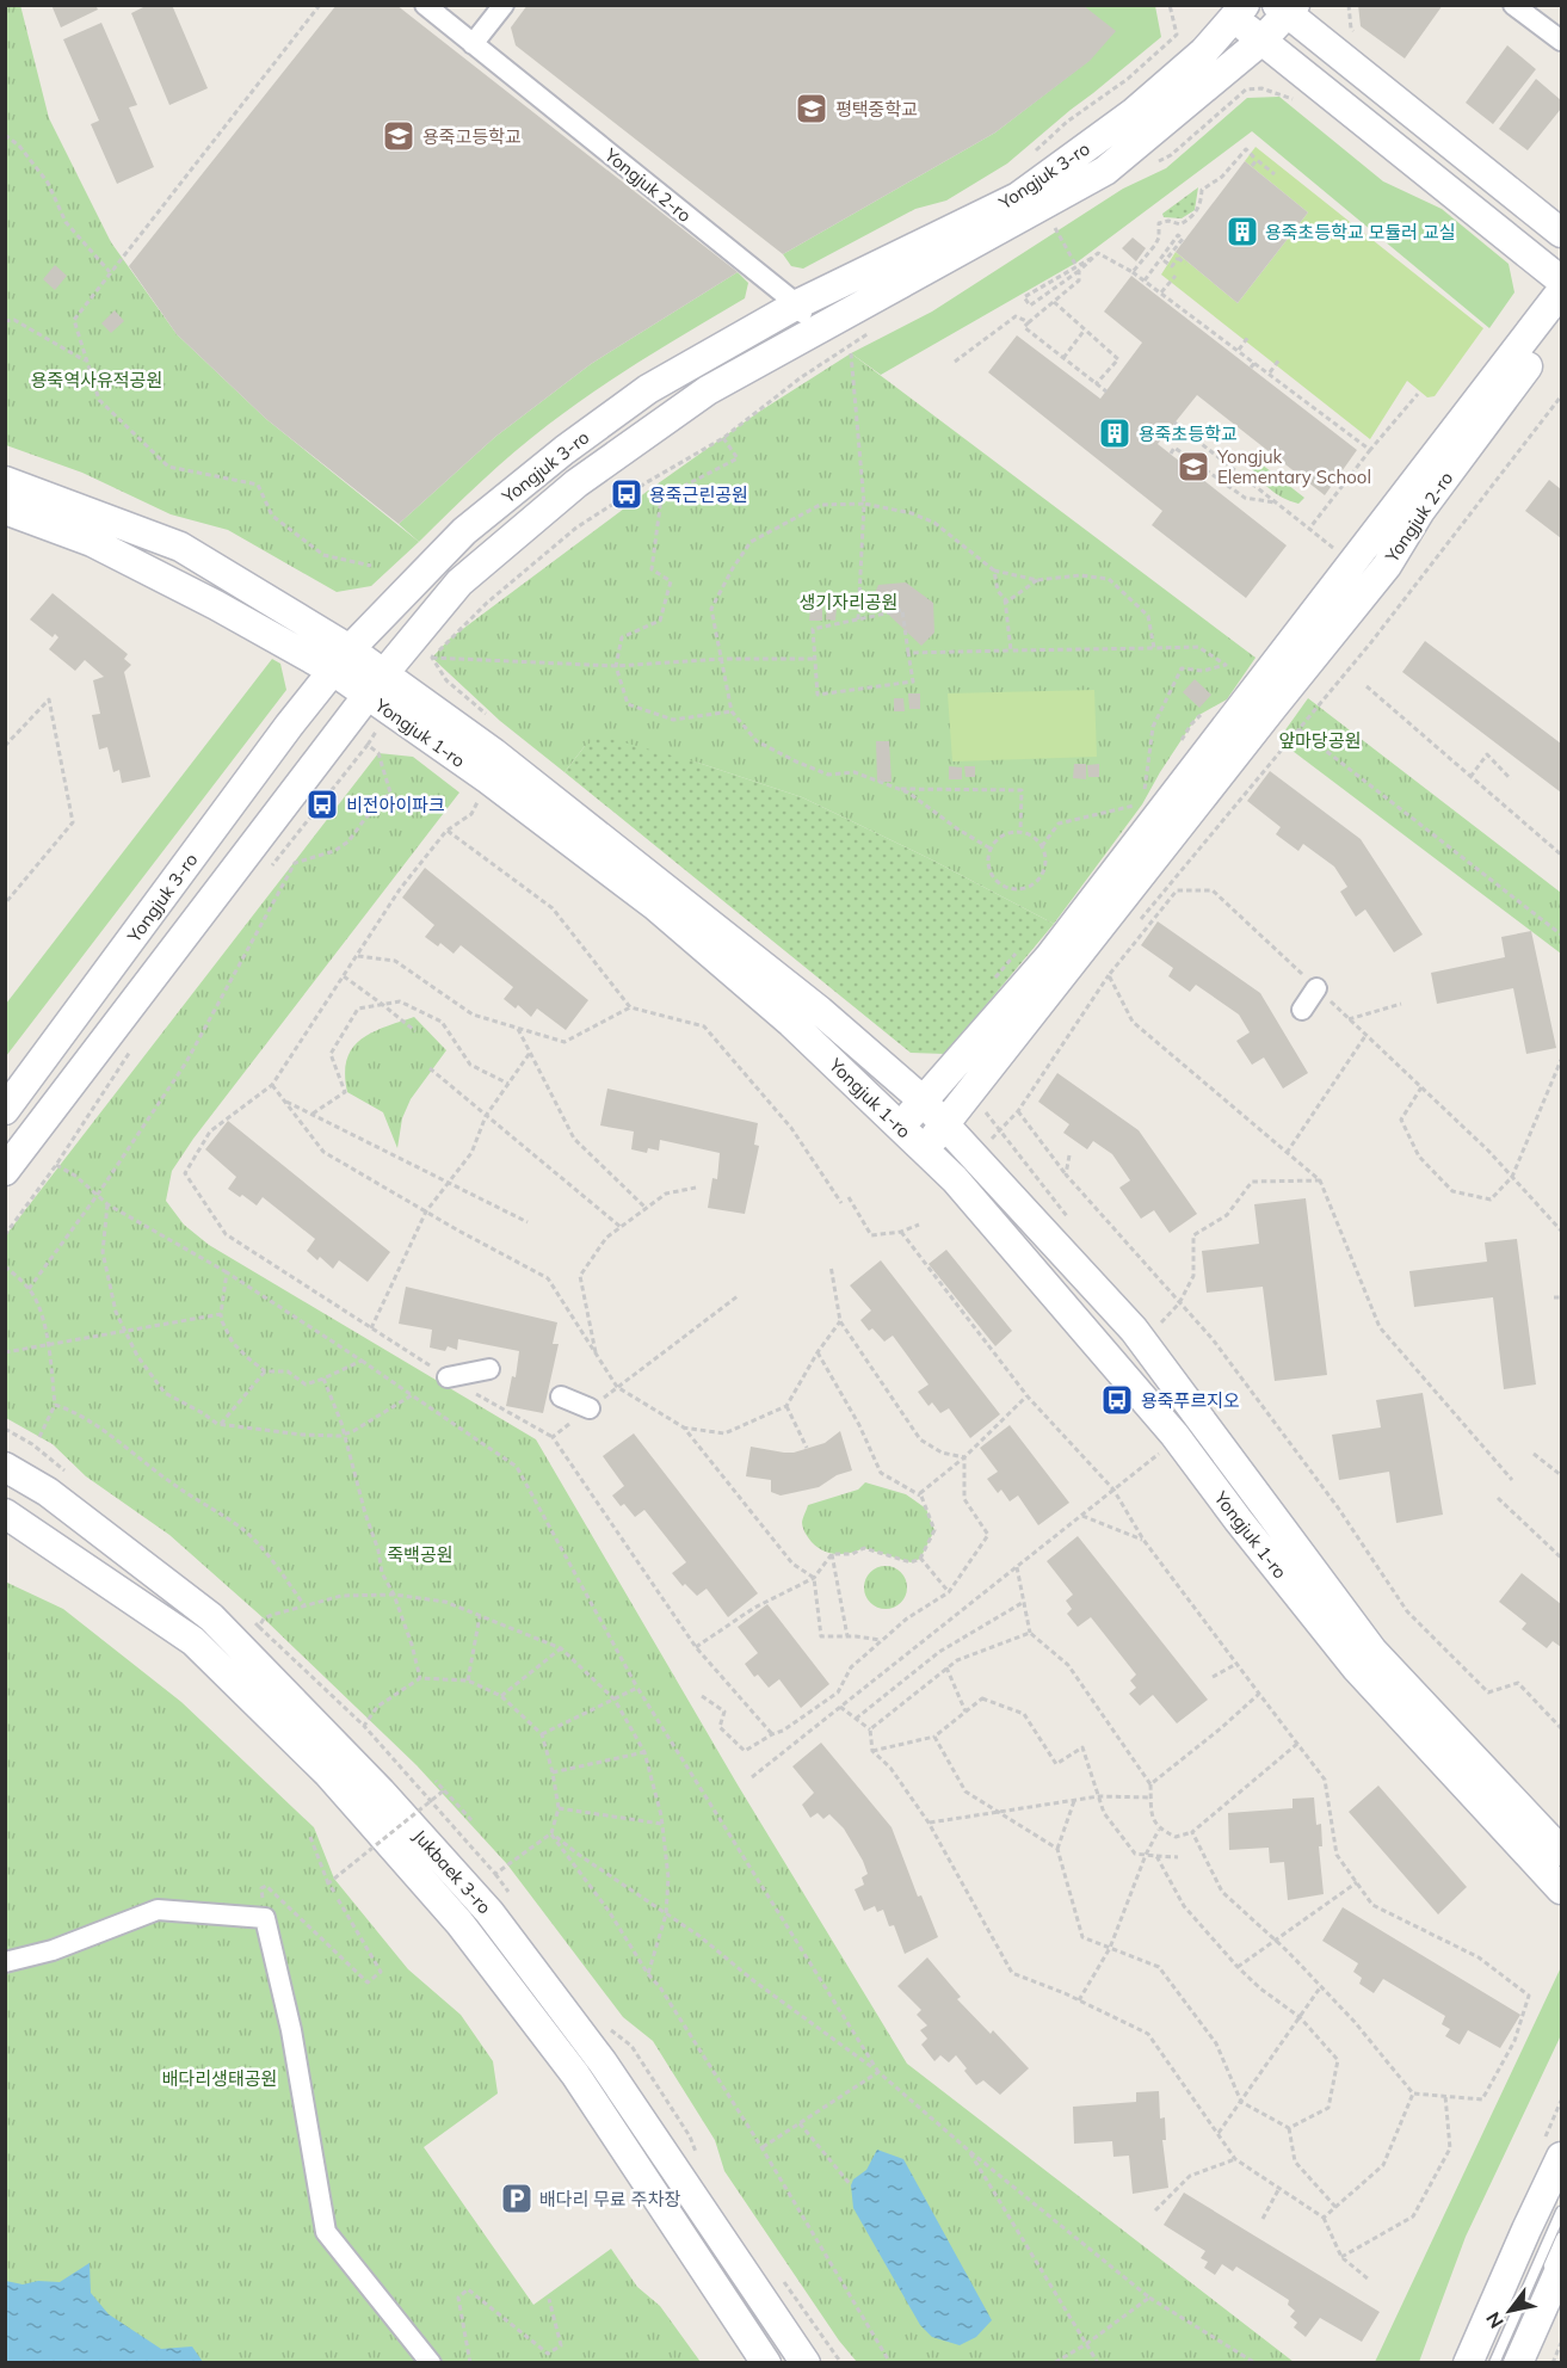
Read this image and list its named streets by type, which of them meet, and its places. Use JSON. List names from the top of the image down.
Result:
{
  "streets": {
    "street": [
      "Yongjuk 3-ro",
      "Yongjuk 2-ro",
      "Yongjuk 1-ro",
      "Jukbaek 3-ro"
    ]
  },
  "crossings": [
    ["Yongjuk 3-ro", "Yongjuk 2-ro"],
    ["Yongjuk 3-ro", "Yongjuk 1-ro"],
    ["Yongjuk 2-ro", "Yongjuk 1-ro"]
  ],
  "parks": [
    "용죽역사유적공원",
    "생기자리공원",
    "앞마당공원",
    "죽백공원",
    "배다리생태공원"
  ],
  "places": {
    "school or university": ["평택중학교", "용죽고등학교", "Yongjuk Elementary School"],
    "building": ["용죽초등학교 모듈러 교실", "용죽초등학교"],
    "bus stop": ["용죽근린공원", "비전아이파크", "용죽푸르지오"],
    "parking": ["배다리 무료 주차장"]
  },
  "north": "bottom left"
}
